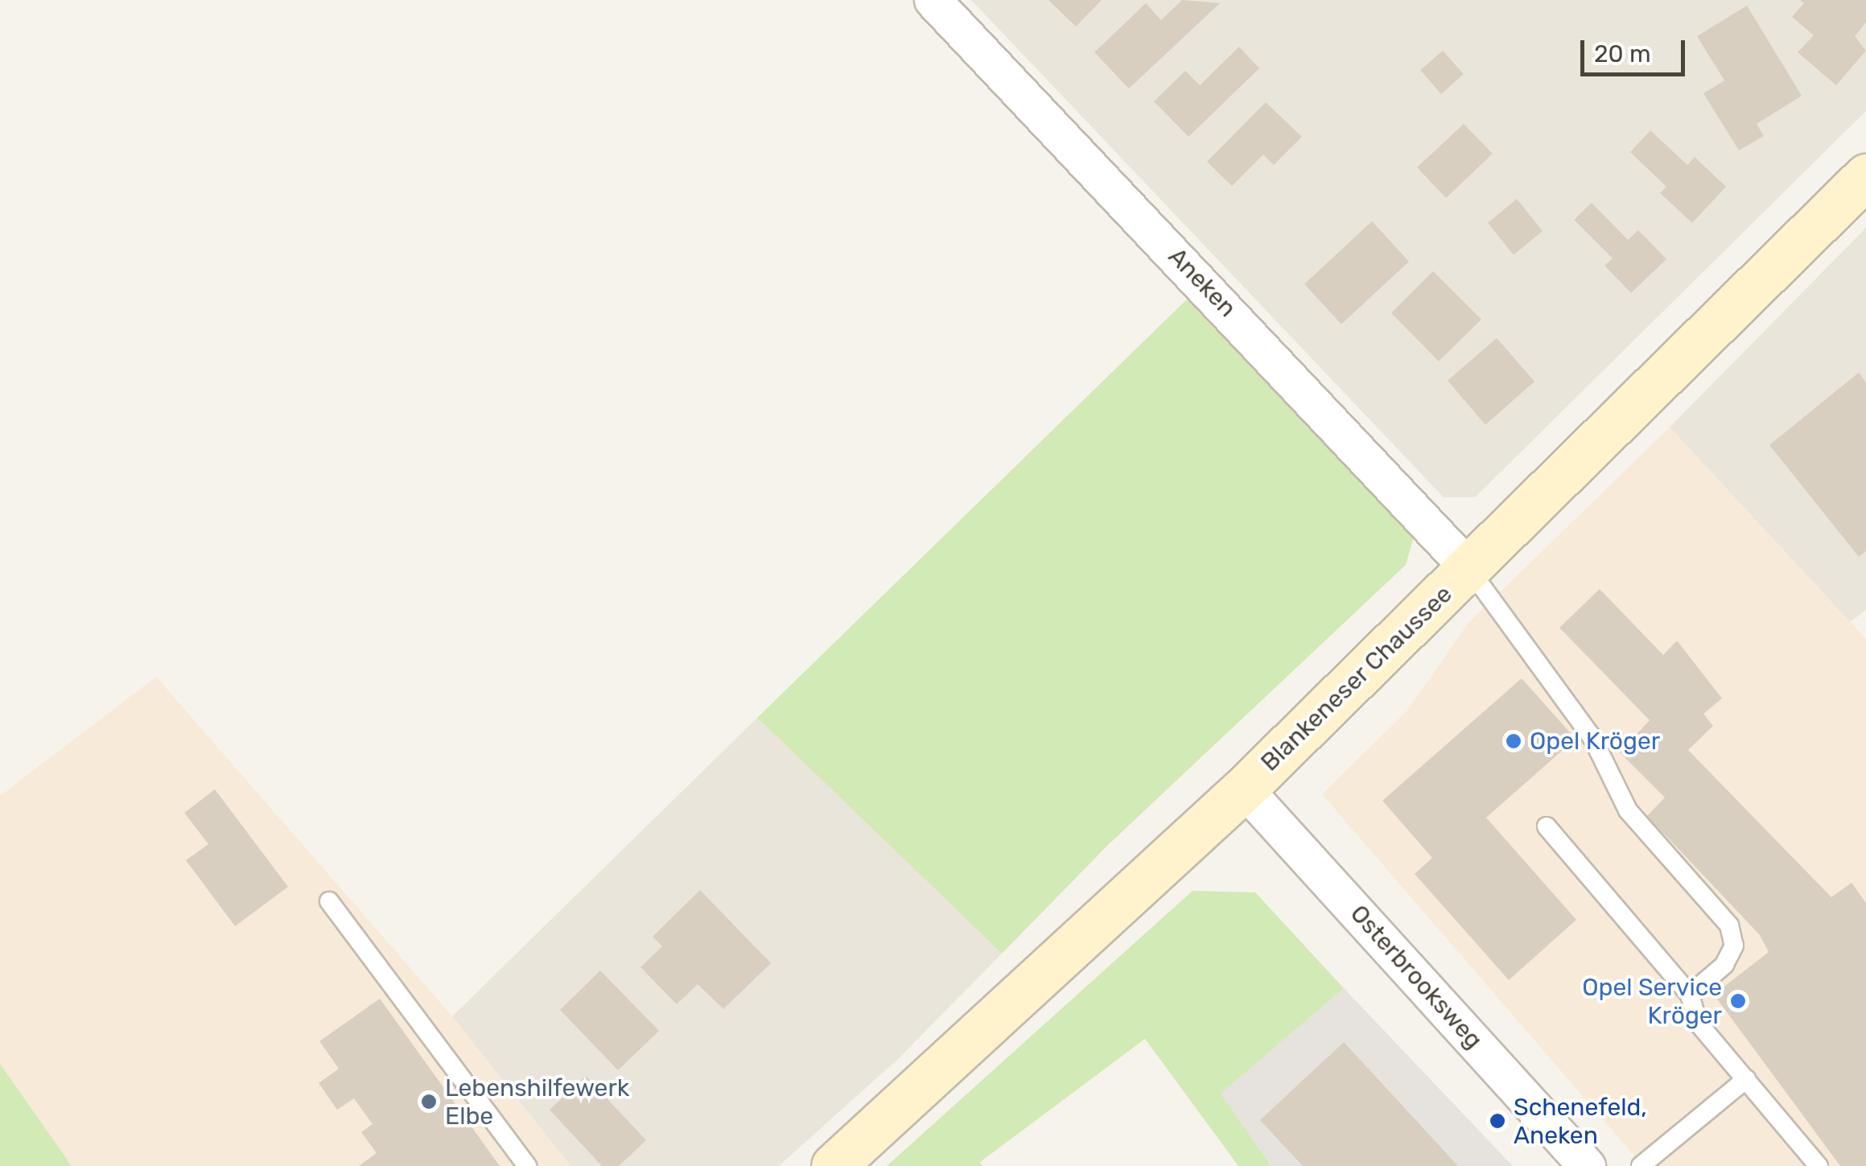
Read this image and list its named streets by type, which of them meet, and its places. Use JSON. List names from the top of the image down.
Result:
{
  "streets": {
    "main road": ["Blankeneser Chaussee"],
    "street": ["Aneken", "Osterbrooksweg"]
  },
  "crossings": [
    ["Aneken", "Blankeneser Chaussee"],
    ["Blankeneser Chaussee", "Osterbrooksweg"]
  ],
  "places": [
    "Opel Kröger",
    "Opel Service Kröger",
    "Lebenshilfewerk Elbe",
    "Schenefeld, Aneken"
  ],
  "scale_bar": "20 m"
}
